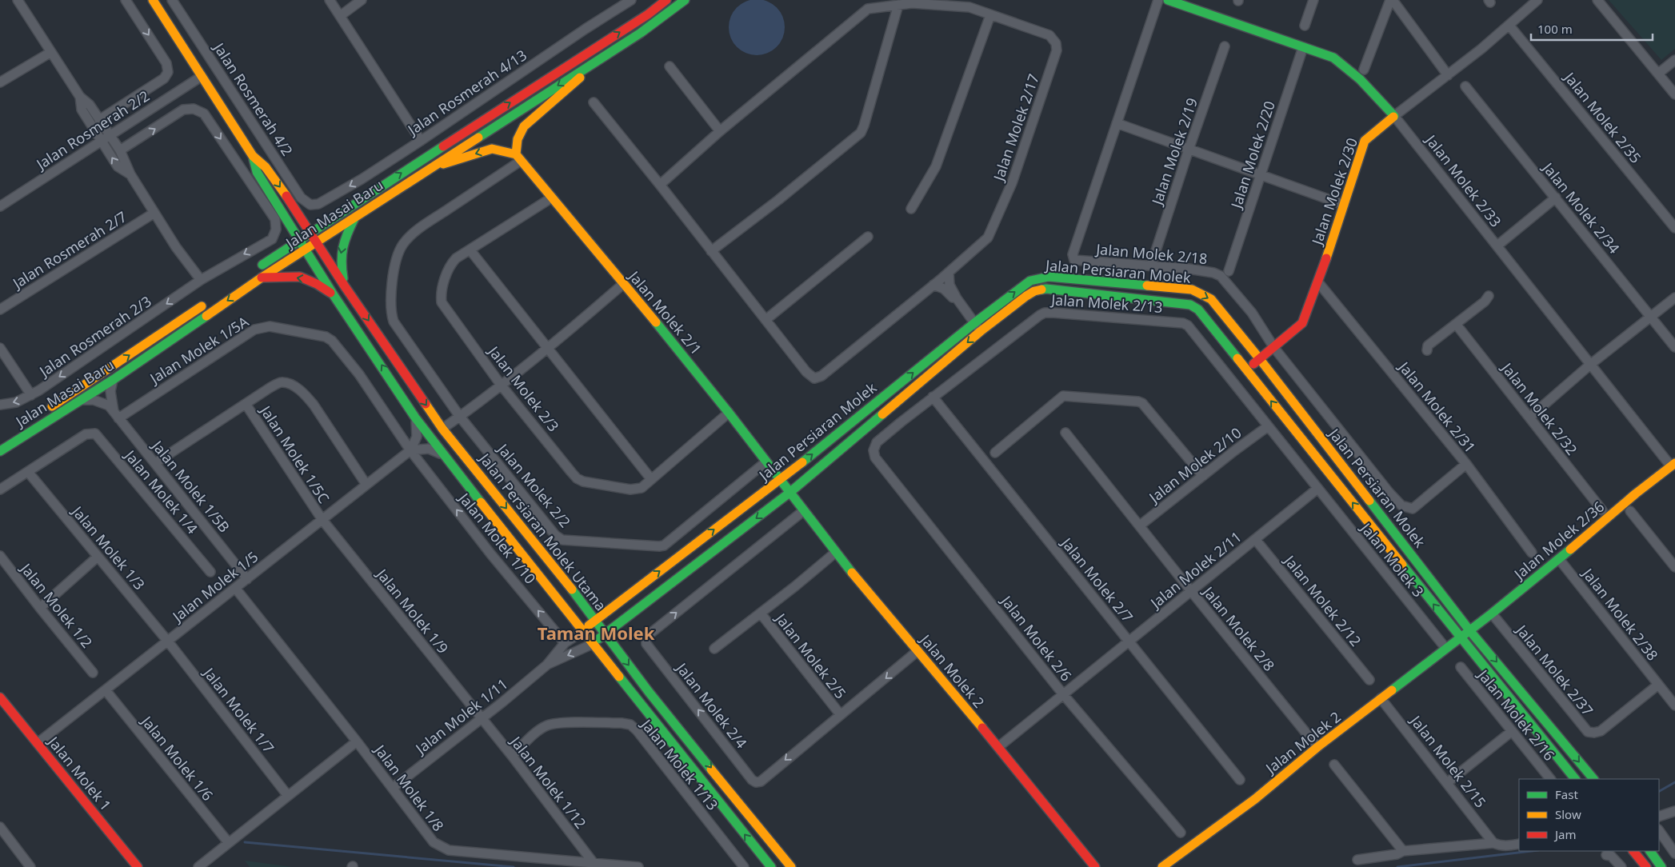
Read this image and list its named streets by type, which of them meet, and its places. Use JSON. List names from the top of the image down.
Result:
{
  "streets": {
    "main road": [
      "Jalan Molek 2/33",
      "Jalan Molek 2/30",
      "Jalan Masai Baru",
      "Jalan Persiaran Molek",
      "Jalan Molek 2/1",
      "Jalan Persiaran Molek Utama",
      "Jalan Molek 2/36",
      "Jalan Molek 2",
      "Jalan Molek 1"
    ],
    "street": [
      "Jalan Rosmerah 4/13",
      "Jalan Rosmerah 4/2",
      "Jalan Molek 2/35",
      "Jalan Molek 2/17",
      "Jalan Rosmerah 2/2",
      "Jalan Molek 2/19",
      "Jalan Molek 2/20",
      "Jalan Molek 2/34",
      "Jalan Rosmerah 2/7",
      "Jalan Molek 2/18",
      "Jalan Molek 2/13",
      "Jalan Rosmerah 2/3",
      "Jalan Molek 1/5A",
      "Jalan Molek 2/3",
      "Jalan Molek 2/31",
      "Jalan Molek 2/32",
      "Jalan Molek 1/5C",
      "Jalan Molek 2/10",
      "Jalan Molek 2/2",
      "Jalan Molek 1/5B",
      "Jalan Molek 1/4",
      "Jalan Molek 1/10",
      "Jalan Molek 1/3",
      "Jalan Molek 3",
      "Jalan Molek 2/11",
      "Jalan Molek 2/7",
      "Jalan Molek 1/5",
      "Jalan Molek 2/12",
      "Jalan Molek 1/2",
      "Jalan Molek 1/9",
      "Jalan Molek 2/38",
      "Jalan Molek 2/8",
      "Jalan Molek 2/6",
      "Jalan Molek 2/5",
      "Jalan Molek 2/37",
      "Jalan Molek 2/4",
      "Jalan Molek 1/7",
      "Jalan Molek 2/16",
      "Jalan Molek 1/11",
      "Jalan Molek 1/6",
      "Jalan Molek 2/15",
      "Jalan Molek 1/13",
      "Jalan Molek 1/12",
      "Jalan Molek 1/8"
    ]
  },
  "crossings": [
    ["Jalan Rosmerah 4/13", "Jalan Rosmerah 4/2"],
    ["Jalan Molek 2/35", "Jalan Molek 2/30"],
    ["Jalan Molek 2/19", "Jalan Molek 2/18"],
    ["Jalan Molek 2/20", "Jalan Molek 2/33"],
    ["Jalan Molek 2/33", "Jalan Molek 2/30"],
    ["Jalan Molek 2/33", "Jalan Molek 2/36"],
    ["Jalan Molek 2/30", "Jalan Molek 2/18"],
    ["Jalan Molek 2/30", "Jalan Persiaran Molek"],
    ["Jalan Molek 2/30", "Jalan Molek 2/31"],
    ["Jalan Masai Baru", "Jalan Molek 1/5B"],
    ["Jalan Masai Baru", "Jalan Persiaran Molek Utama"],
    ["Jalan Molek 2/18", "Jalan Molek 2/31"],
    ["Jalan Persiaran Molek", "Jalan Molek 2/1"],
    ["Jalan Persiaran Molek", "Jalan Persiaran Molek Utama"],
    ["Jalan Persiaran Molek", "Jalan Molek 2/36"],
    ["Jalan Persiaran Molek", "Jalan Molek 2"],
    ["Jalan Persiaran Molek", "Jalan Molek 1/11"],
    ["Jalan Molek 2/13", "Jalan Molek 2/10"],
    ["Jalan Molek 2/13", "Jalan Molek 3"],
    ["Jalan Molek 2/13", "Jalan Molek 2/11"],
    ["Jalan Molek 2/13", "Jalan Molek 2/7"],
    ["Jalan Molek 2/13", "Jalan Molek 2/6"],
    ["Jalan Molek 2/1", "Jalan Molek 2/3"],
    ["Jalan Molek 2/1", "Jalan Molek 2/2"],
    ["Jalan Molek 2/1", "Jalan Molek 2"],
    ["Jalan Molek 1/5A", "Jalan Molek 1/5B"],
    ["Jalan Molek 1/5A", "Jalan Molek 1/10"],
    ["Jalan Molek 1/5A", "Jalan Molek 1/5"],
    ["Jalan Molek 1/5C", "Jalan Molek 1/5B"],
    ["Jalan Molek 1/5C", "Jalan Molek 1/5"],
    ["Jalan Molek 1/5C", "Jalan Molek 1/9"],
    ["Jalan Molek 2/10", "Jalan Molek 2/8"],
    ["Jalan Molek 1/5B", "Jalan Molek 1/5"],
    ["Jalan Molek 1/4", "Jalan Molek 1/3"],
    ["Jalan Persiaran Molek Utama", "Jalan Molek 1/11"],
    ["Jalan Molek 1/10", "Jalan Molek 1/5"],
    ["Jalan Molek 1/10", "Jalan Molek 1/11"],
    ["Jalan Molek 2/36", "Jalan Molek 2/38"],
    ["Jalan Molek 2/36", "Jalan Molek 2/37"],
    ["Jalan Molek 2/36", "Jalan Molek 2"],
    ["Jalan Molek 1/3", "Jalan Molek 1/5"],
    ["Jalan Molek 1/3", "Jalan Molek 1/7"],
    ["Jalan Molek 3", "Jalan Molek 2/11"],
    ["Jalan Molek 3", "Jalan Molek 2"],
    ["Jalan Molek 2/11", "Jalan Molek 2/7"],
    ["Jalan Molek 2/11", "Jalan Molek 2/12"],
    ["Jalan Molek 2/11", "Jalan Molek 2/8"],
    ["Jalan Molek 2/11", "Jalan Molek 2/6"],
    ["Jalan Molek 2/11", "Jalan Molek 2"],
    ["Jalan Molek 1/5", "Jalan Molek 1/9"],
    ["Jalan Molek 1/5", "Jalan Molek 1/7"],
    ["Jalan Molek 1/5", "Jalan Molek 1/6"],
    ["Jalan Molek 1/5", "Jalan Molek 1"],
    ["Jalan Molek 1/5", "Jalan Molek 1/8"],
    ["Jalan Molek 1/9", "Jalan Molek 1/11"],
    ["Jalan Molek 1/9", "Jalan Molek 1/12"],
    ["Jalan Molek 2/38", "Jalan Molek 2/37"],
    ["Jalan Molek 2/8", "Jalan Molek 2"],
    ["Jalan Molek 2/5", "Jalan Molek 2"],
    ["Jalan Molek 2/5", "Jalan Molek 2/4"],
    ["Jalan Molek 2", "Jalan Molek 2/4"],
    ["Jalan Molek 2", "Jalan Molek 2/15"],
    ["Jalan Molek 1/11", "Jalan Molek 1/12"],
    ["Jalan Molek 1/11", "Jalan Molek 1/8"],
    ["Jalan Molek 1/13", "Jalan Molek 1/12"],
    ["Jalan Molek 1/12", "Jalan Molek 1/8"]
  ],
  "one_way": ["Jalan Molek 1/10"],
  "districts": ["Taman Molek"],
  "legend": ["Fast", "Slow", "Jam"],
  "scale_bar": "100 m"
}
